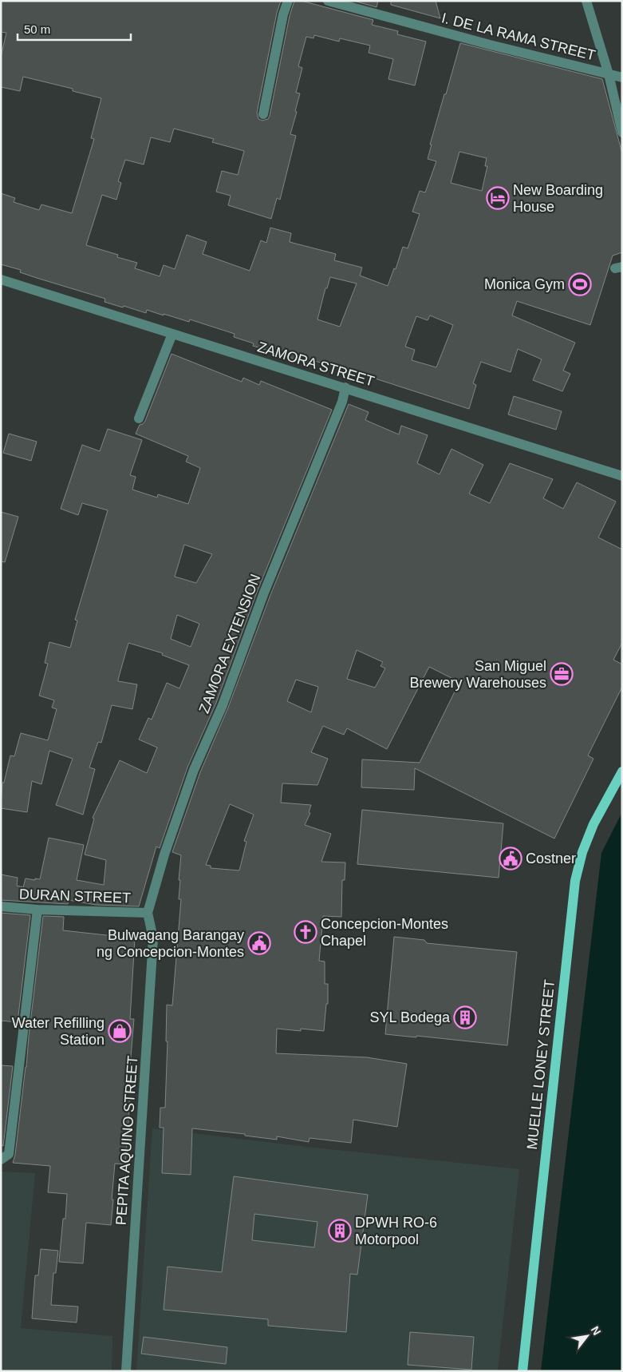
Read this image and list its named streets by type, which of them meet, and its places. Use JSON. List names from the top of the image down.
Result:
{
  "streets": {
    "main road": ["MUELLE LONEY STREET"],
    "street": [
      "I. DE LA RAMA STREET",
      "ZAMORA STREET",
      "ZAMORA EXTENSION",
      "DURAN STREET",
      "PEPITA AQUINO STREET"
    ]
  },
  "crossings": [
    ["ZAMORA STREET", "ZAMORA EXTENSION"],
    ["ZAMORA EXTENSION", "DURAN STREET"],
    ["ZAMORA EXTENSION", "PEPITA AQUINO STREET"],
    ["DURAN STREET", "PEPITA AQUINO STREET"]
  ],
  "places": {
    "hotel": ["New Boarding House"],
    "sports": ["Monica Gym"],
    "office": ["San Miguel Brewery Warehouses"],
    "public building": ["Costner", "Bulwagang Barangay ng Concepcion-Montes"],
    "church": ["Concepcion-Montes Chapel"],
    "building": ["SYL Bodega", "DPWH RO-6 Motorpool"],
    "shop": ["Water Refilling Station"]
  },
  "scale_bar": "50 m",
  "north": "top right"
}
